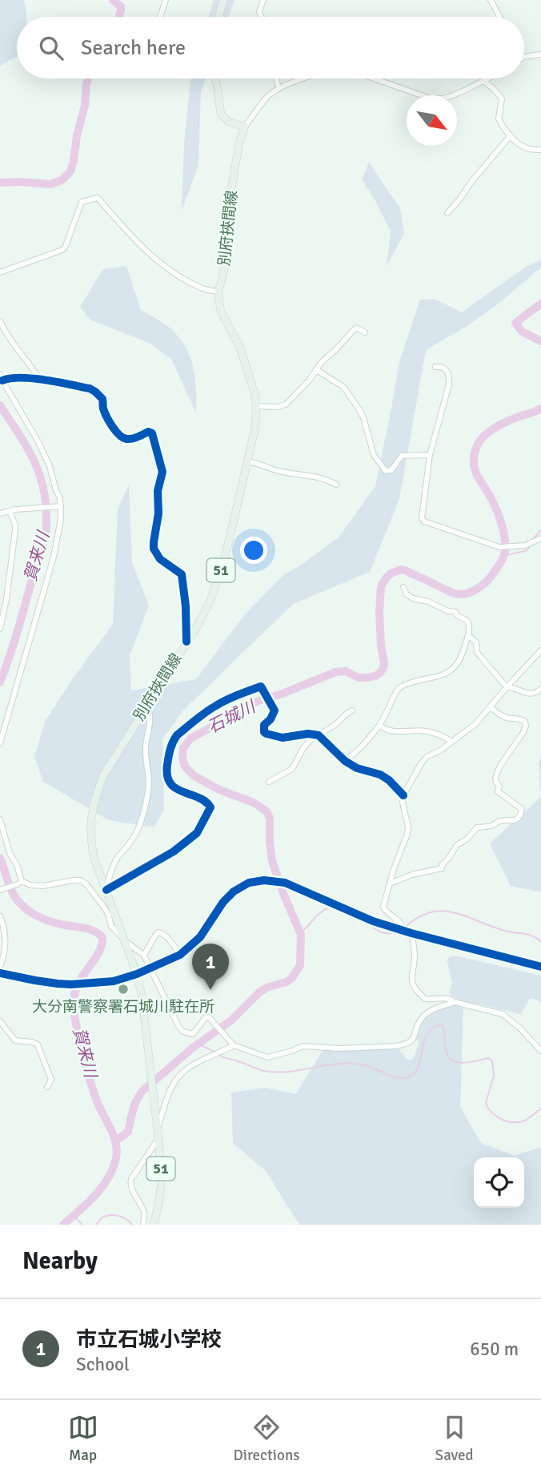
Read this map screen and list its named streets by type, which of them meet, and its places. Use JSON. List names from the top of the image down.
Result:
{
  "streets": {
    "main road": ["別府挾間線", "51"]
  },
  "water": ["賀来川", "石城川"],
  "places": ["大分南警察署石城川駐在所"],
  "north": "bottom right",
  "page": {
    "search": "Search here",
    "pins": "1",
    "heading": "Nearby",
    "list": [
      {
        "mark": "1",
        "name": "市立石城小学校",
        "note": "School",
        "value": "650 m"
      }
    ],
    "nav": ["Map", "Directions", "Saved"]
  }
}
